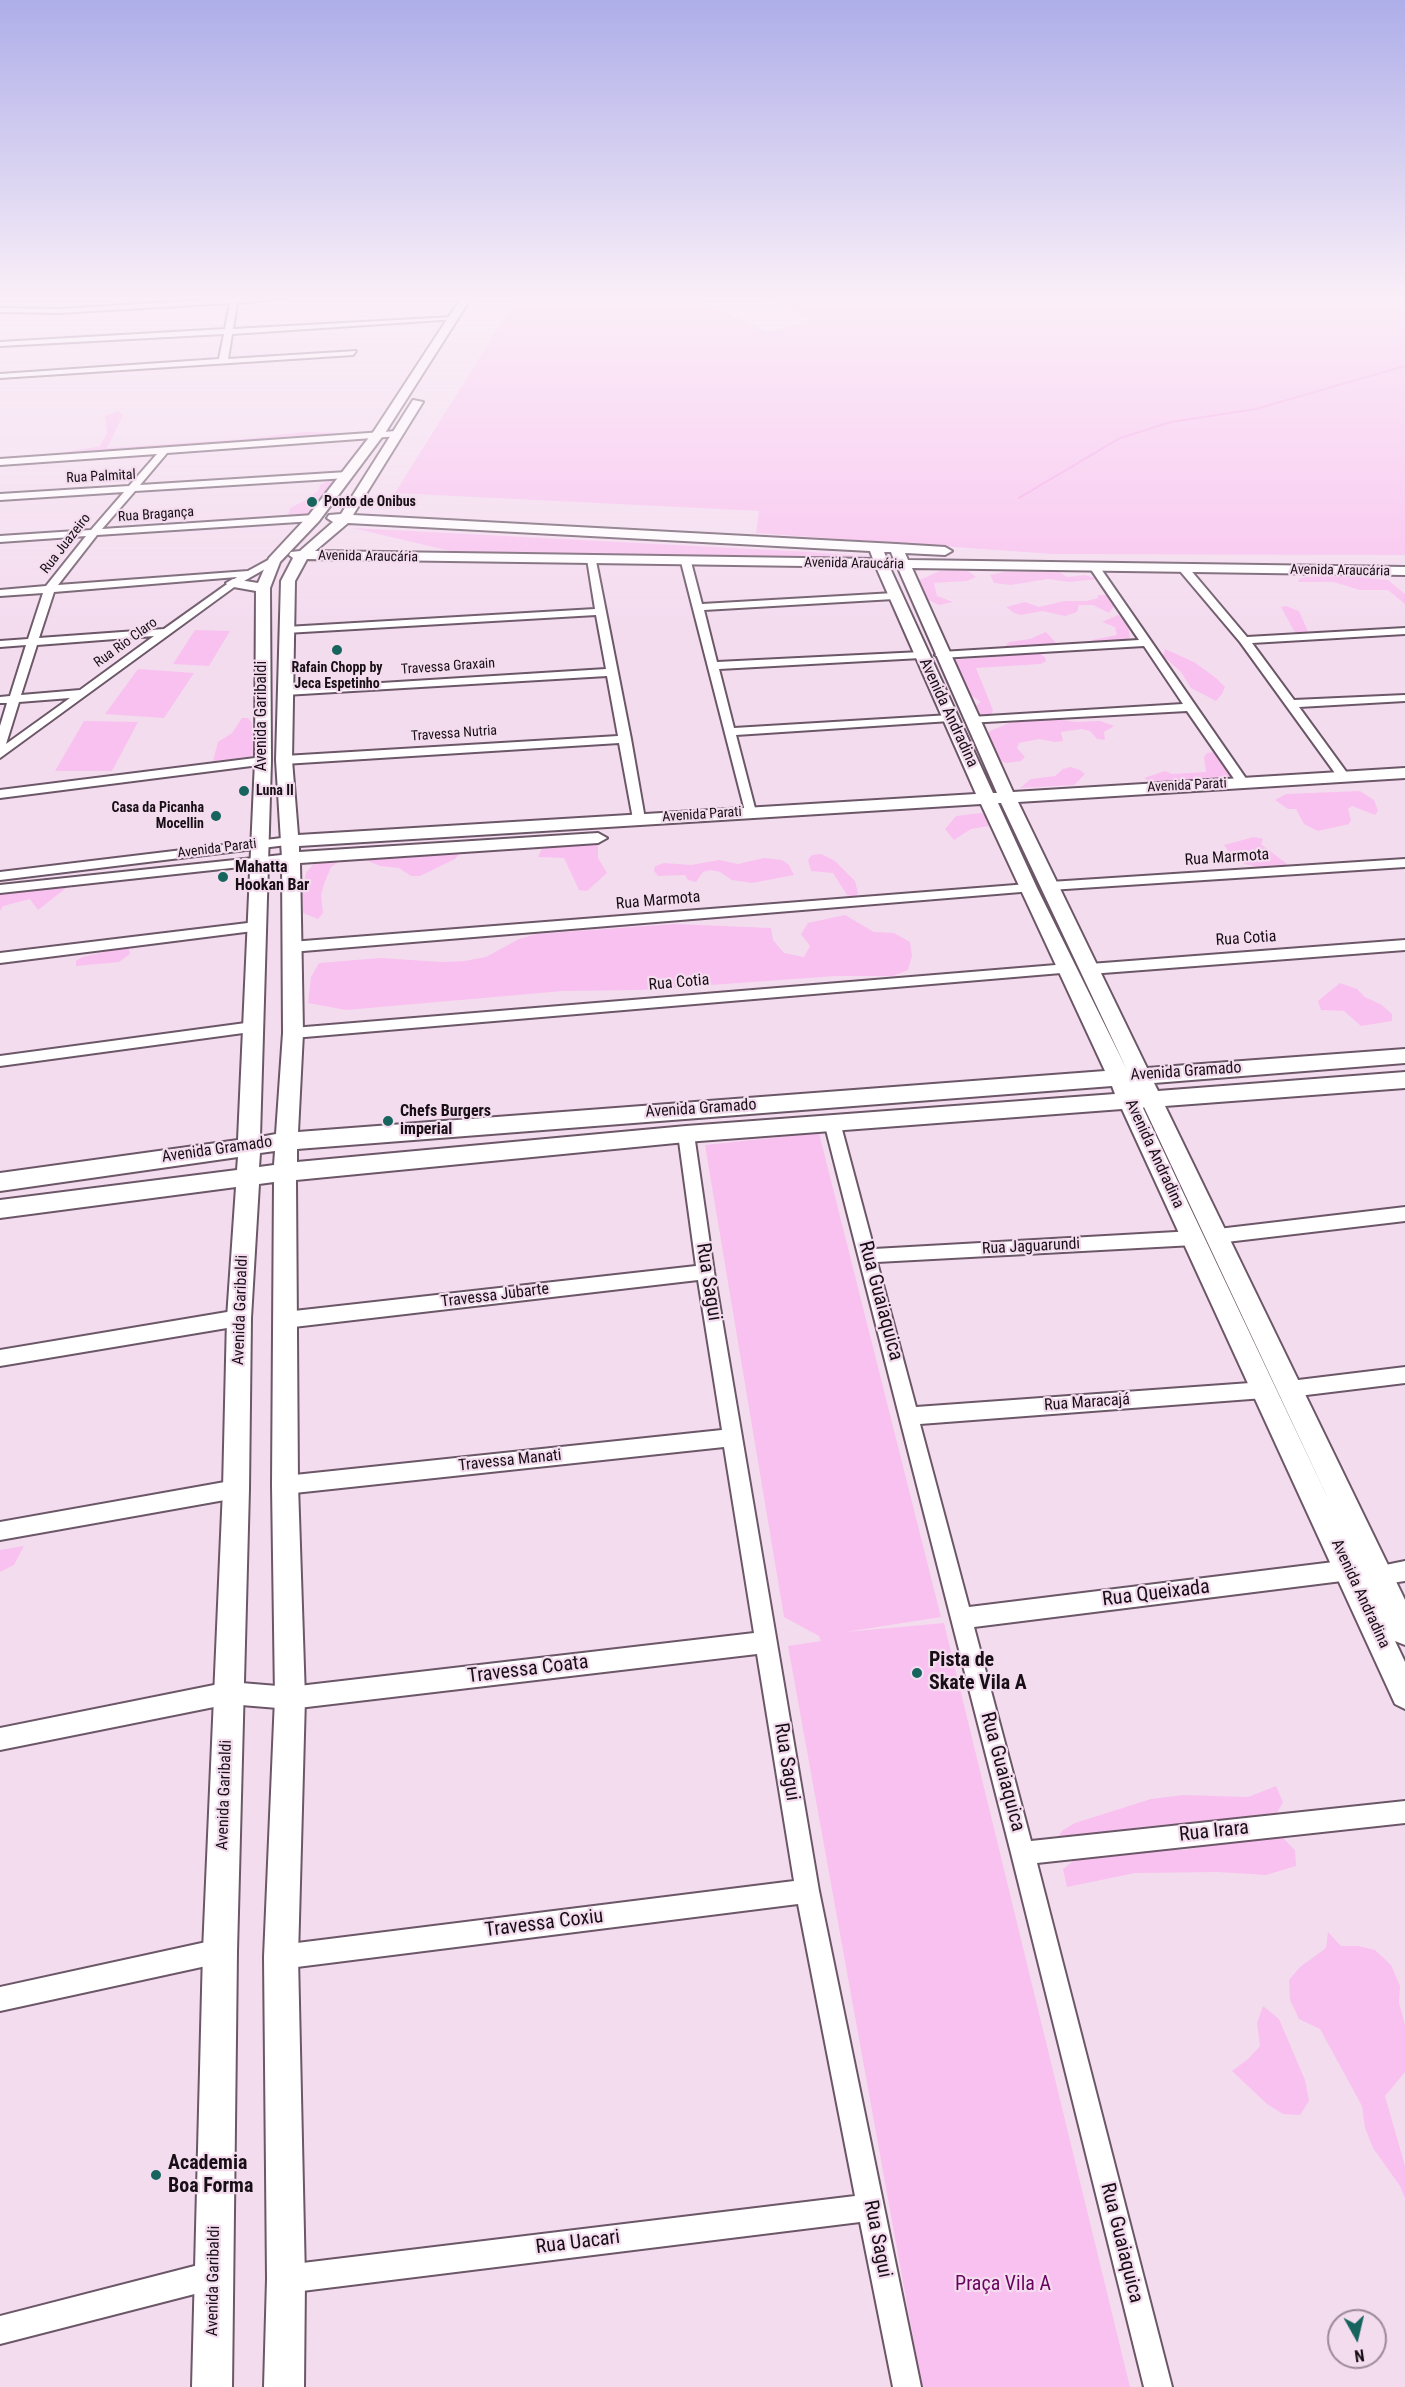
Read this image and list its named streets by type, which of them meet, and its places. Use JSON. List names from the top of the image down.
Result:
{
  "streets": {
    "street": [
      "Rua Palmital",
      "Rua Bragança",
      "Rua Juazeiro",
      "Avenida Araucária",
      "Rua Rio Claro",
      "Travessa Graxain",
      "Avenida Andradina",
      "Avenida Garibaldi",
      "Travessa Nutria",
      "Avenida Parati",
      "Rua Marmota",
      "Rua Cotia",
      "Avenida Gramado",
      "Rua Jaguarundi",
      "Rua Sagui",
      "Travessa Jubarte",
      "Rua Guaiaquica",
      "Rua Maracajá",
      "Travessa Manati",
      "Rua Queixada",
      "Travessa Coata",
      "Rua Irara",
      "Travessa Coxiu",
      "Rua Uacari"
    ]
  },
  "crossings": [
    ["Rua Palmital", "Rua Juazeiro"],
    ["Rua Palmital", "Avenida Garibaldi"],
    ["Rua Bragança", "Rua Juazeiro"],
    ["Rua Bragança", "Avenida Araucária"],
    ["Rua Bragança", "Avenida Garibaldi"],
    ["Avenida Araucária", "Avenida Andradina"],
    ["Avenida Araucária", "Avenida Garibaldi"],
    ["Rua Rio Claro", "Avenida Garibaldi"],
    ["Travessa Graxain", "Avenida Garibaldi"],
    ["Avenida Andradina", "Avenida Parati"],
    ["Avenida Andradina", "Rua Marmota"],
    ["Avenida Andradina", "Rua Cotia"],
    ["Avenida Andradina", "Avenida Gramado"],
    ["Avenida Andradina", "Rua Jaguarundi"],
    ["Avenida Andradina", "Rua Maracajá"],
    ["Avenida Andradina", "Rua Queixada"],
    ["Avenida Garibaldi", "Travessa Nutria"],
    ["Avenida Garibaldi", "Avenida Parati"],
    ["Avenida Garibaldi", "Rua Marmota"],
    ["Avenida Garibaldi", "Rua Cotia"],
    ["Avenida Garibaldi", "Avenida Gramado"],
    ["Avenida Garibaldi", "Travessa Jubarte"],
    ["Avenida Garibaldi", "Travessa Manati"],
    ["Avenida Garibaldi", "Travessa Coata"],
    ["Avenida Garibaldi", "Travessa Coxiu"],
    ["Avenida Garibaldi", "Rua Uacari"],
    ["Avenida Gramado", "Rua Sagui"],
    ["Avenida Gramado", "Rua Guaiaquica"],
    ["Rua Jaguarundi", "Rua Guaiaquica"],
    ["Rua Sagui", "Travessa Jubarte"],
    ["Rua Sagui", "Travessa Manati"],
    ["Rua Sagui", "Travessa Coata"],
    ["Rua Sagui", "Travessa Coxiu"],
    ["Rua Sagui", "Rua Uacari"],
    ["Rua Guaiaquica", "Rua Maracajá"],
    ["Rua Guaiaquica", "Rua Queixada"],
    ["Rua Guaiaquica", "Rua Irara"]
  ],
  "parks": ["Praça Vila A"],
  "places": [
    "Ponto de Onibus",
    "Rafain Chopp by Jeca Espetinho",
    "Luna II",
    "Casa da Picanha Mocellin",
    "Mahatta Hookan Bar",
    "Chefs Burgers imperial",
    "Pista de Skate Vila A",
    "Academia Boa Forma"
  ],
  "north": "bottom"
}
